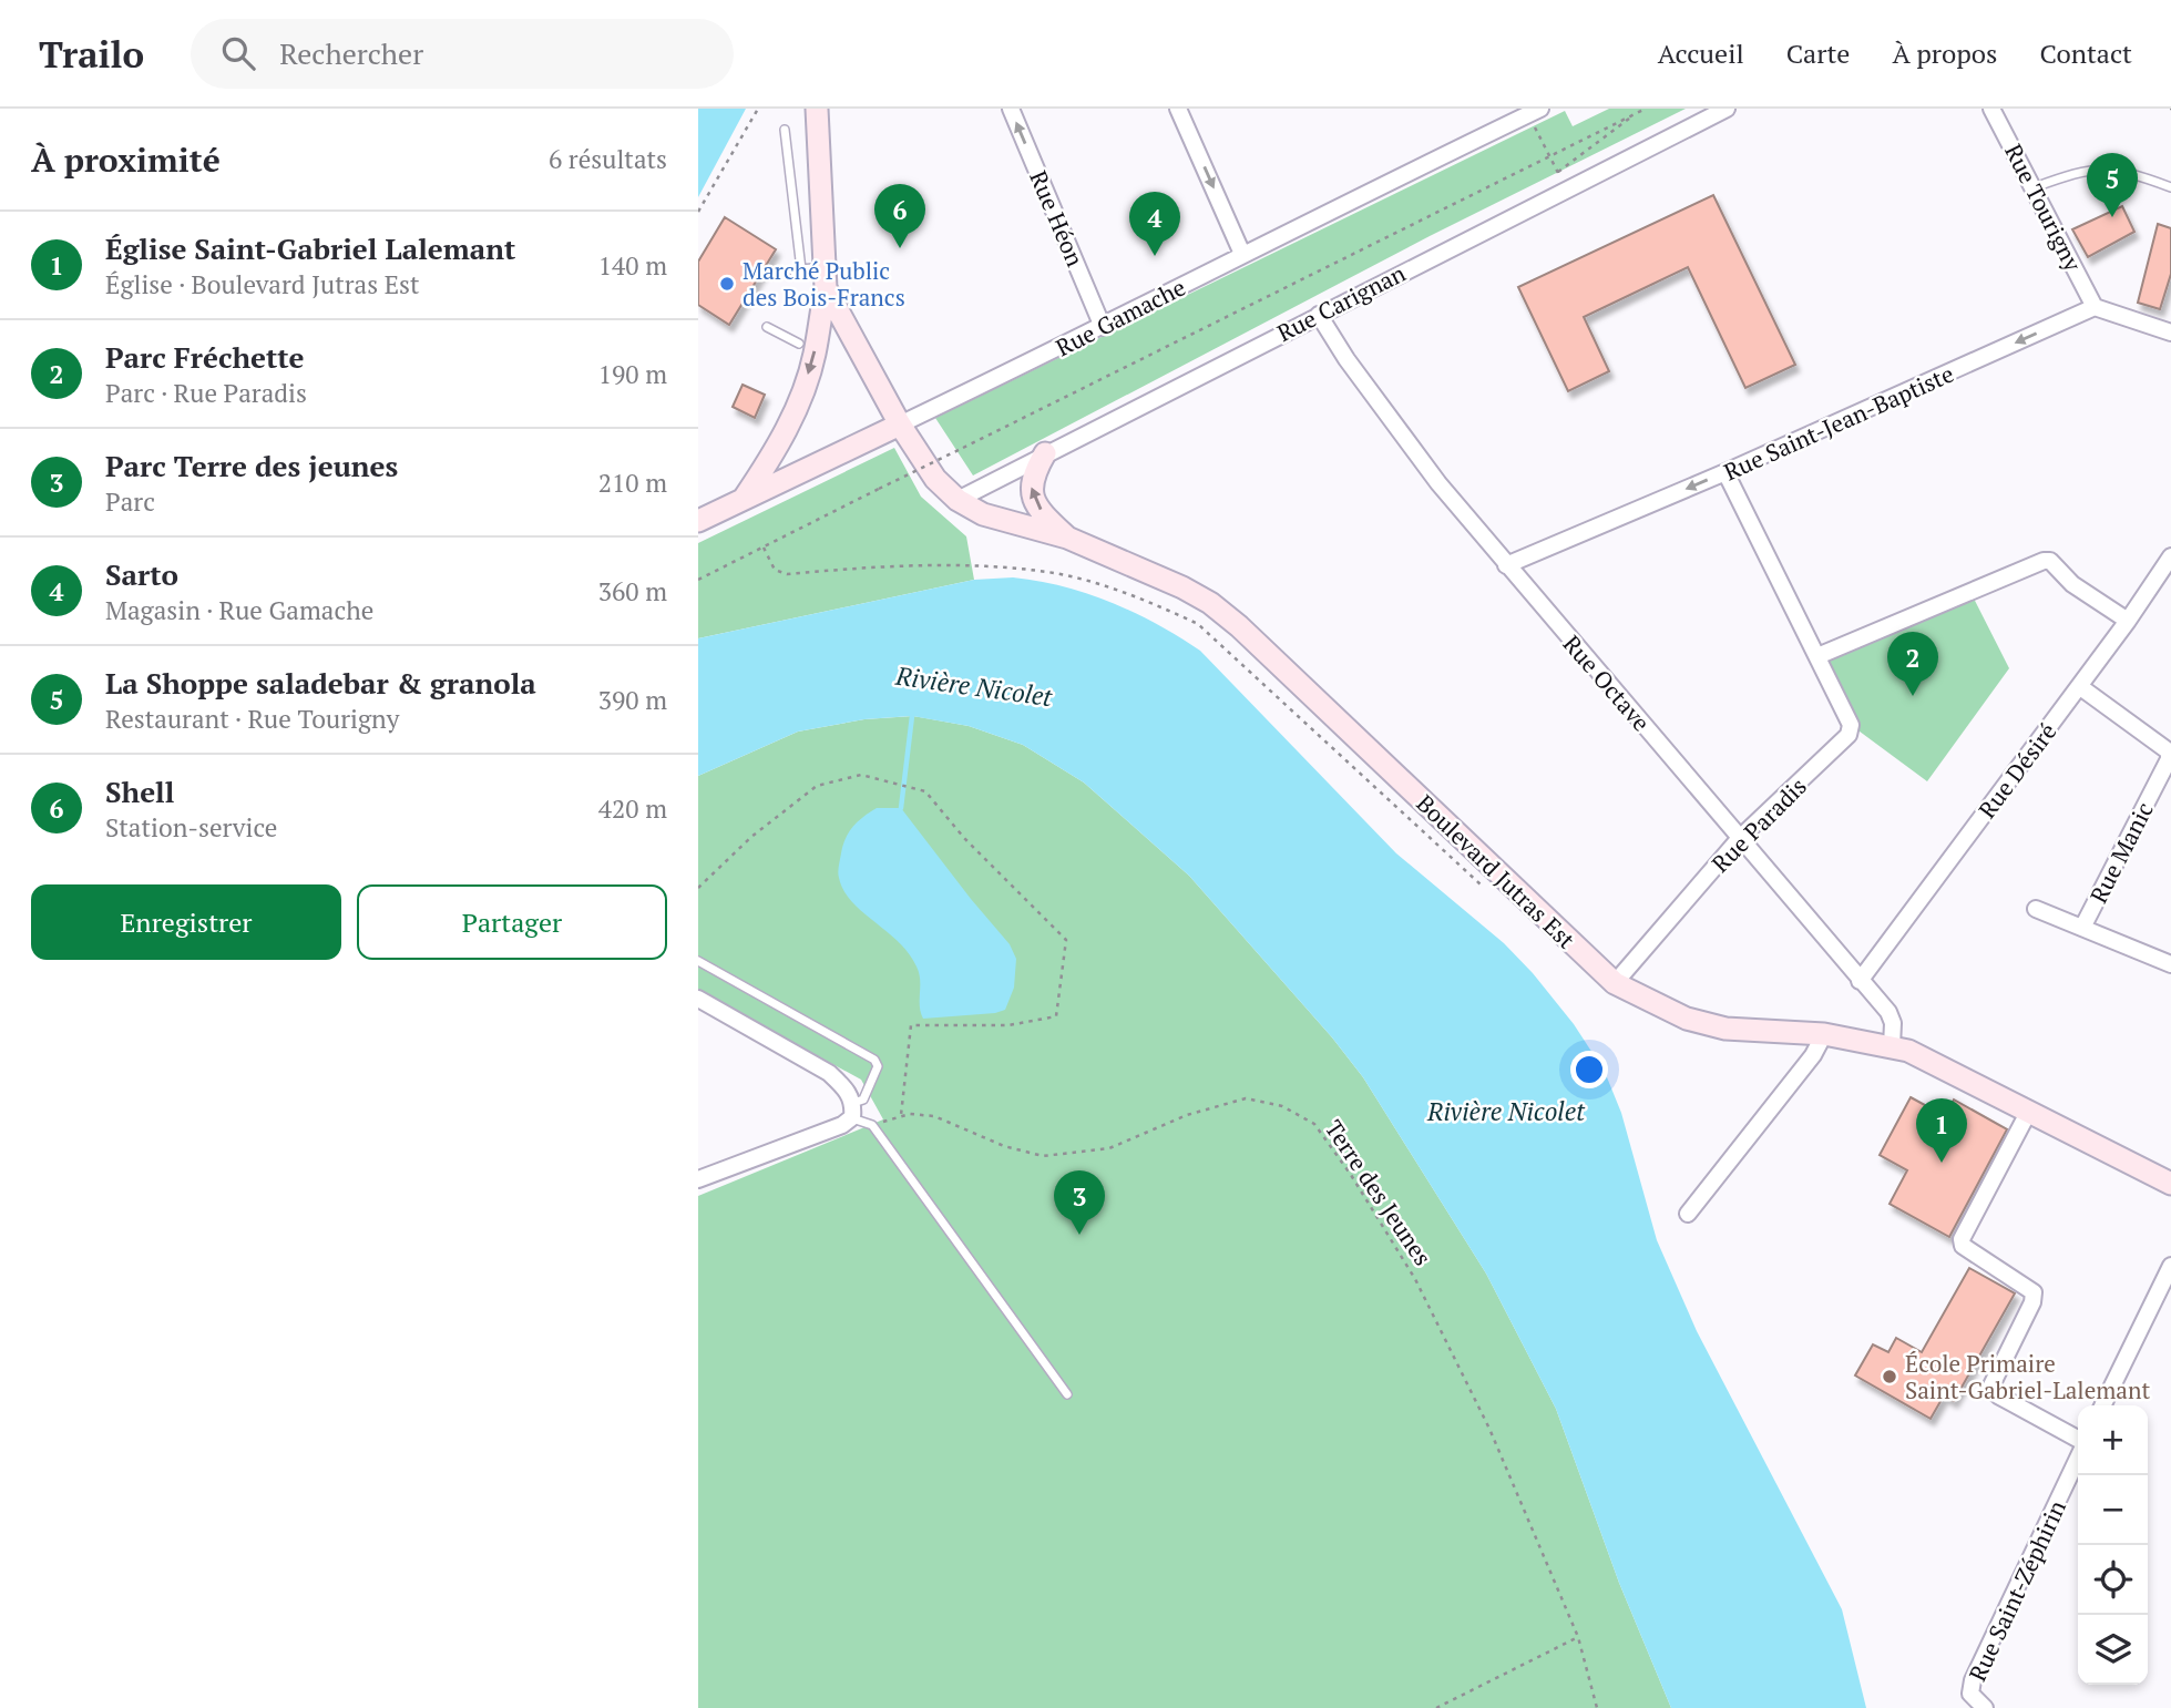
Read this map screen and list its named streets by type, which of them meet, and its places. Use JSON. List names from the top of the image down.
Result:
{
  "streets": {
    "main road": ["Rue Gamache", "Boulevard Jutras Est"],
    "street": [
      "Rue Tourigny",
      "Rue Héon",
      "Rue Carignan",
      "Rue Saint-Jean-Baptiste",
      "Rue Octave",
      "Rue Désiré",
      "Rue Paradis",
      "Rue Manic",
      "Rue Saint-Zéphirin"
    ],
    "path": ["Terre des Jeunes"]
  },
  "crossings": [
    ["Rue Tourigny", "Rue Saint-Jean-Baptiste"],
    ["Rue Héon", "Rue Gamache"],
    ["Rue Carignan", "Rue Octave"],
    ["Rue Carignan", "Boulevard Jutras Est"],
    ["Rue Gamache", "Boulevard Jutras Est"],
    ["Rue Saint-Jean-Baptiste", "Rue Octave"],
    ["Rue Octave", "Rue Désiré"],
    ["Rue Octave", "Rue Paradis"],
    ["Rue Octave", "Boulevard Jutras Est"],
    ["Rue Désiré", "Rue Manic"],
    ["Rue Paradis", "Boulevard Jutras Est"]
  ],
  "one_way": ["Rue Héon", "Rue Saint-Jean-Baptiste"],
  "water": ["Rivière Nicolet"],
  "places": ["Marché Public des Bois-Francs", "École Primaire Saint-Gabriel-Lalemant"],
  "page": {
    "header": "Trailo",
    "search": "Rechercher",
    "nav": [
      "Accueil",
      "Carte",
      "À propos",
      "Contact"
    ],
    "heading": ["À proximité", "6 résultats"],
    "pins": [
      "5",
      "6",
      "4",
      "2",
      "1",
      "3"
    ],
    "list": [
      {
        "mark": "1",
        "name": "Église Saint-Gabriel Lalemant",
        "note": "Église · Boulevard Jutras Est",
        "value": "140 m"
      },
      {
        "mark": "2",
        "name": "Parc Fréchette",
        "note": "Parc · Rue Paradis",
        "value": "190 m"
      },
      {
        "mark": "3",
        "name": "Parc Terre des jeunes",
        "note": "Parc",
        "value": "210 m"
      },
      {
        "mark": "4",
        "name": "Sarto",
        "note": "Magasin · Rue Gamache",
        "value": "360 m"
      },
      {
        "mark": "5",
        "name": "La Shoppe saladebar & granola",
        "note": "Restaurant · Rue Tourigny",
        "value": "390 m"
      },
      {
        "mark": "6",
        "name": "Shell",
        "note": "Station-service",
        "value": "420 m"
      }
    ],
    "buttons": ["Enregistrer", "Partager"],
    "map_buttons": ["+", "−"]
  }
}
